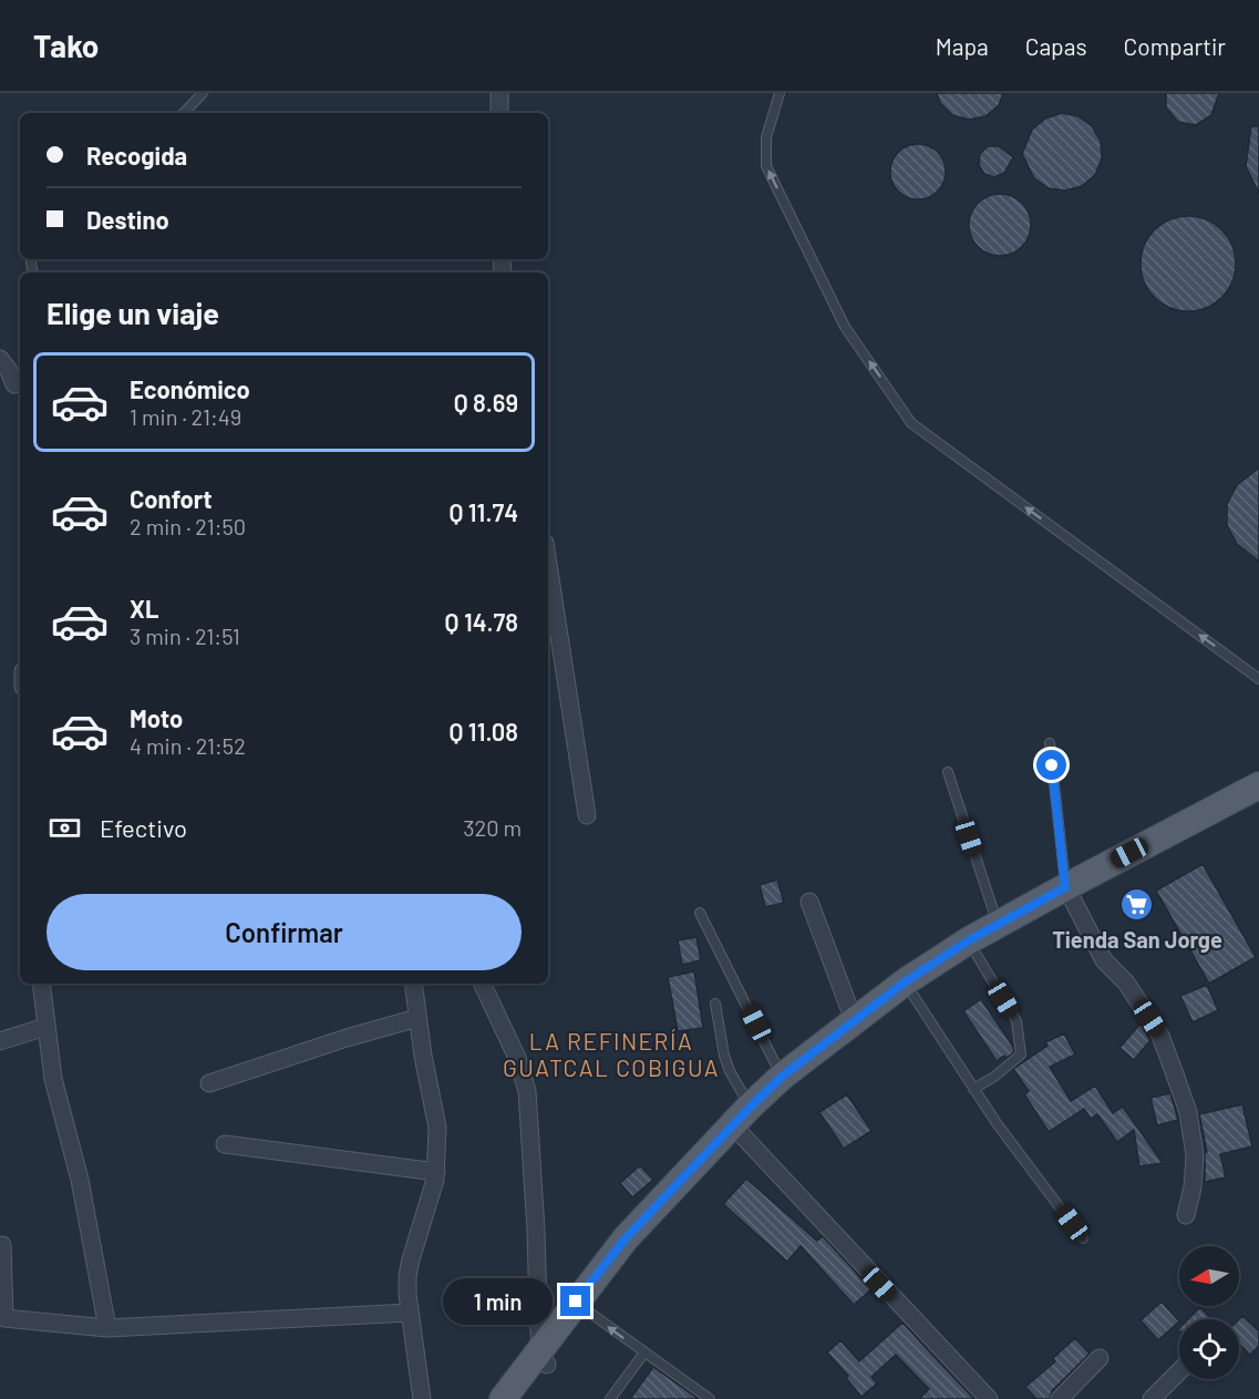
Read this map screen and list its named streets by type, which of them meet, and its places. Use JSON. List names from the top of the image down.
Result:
{
  "districts": ["LA REFINERÍA GUATCAL COBIGUA"],
  "places": {
    "supermarket": ["Tienda San Jorge"]
  },
  "north": "left",
  "page": {
    "header": "Tako",
    "nav": ["Mapa", "Capas", "Compartir"],
    "banner": ["Recogida", "Destino"],
    "heading": "Elige un viaje",
    "list": [
      {
        "name": "Económico",
        "note": "1 min · 21:49",
        "value": "Q 8.69"
      },
      {
        "name": "Confort",
        "note": "2 min · 21:50",
        "value": "Q 11.74"
      },
      {
        "name": "XL",
        "note": "3 min · 21:51",
        "value": "Q 14.78"
      },
      {
        "name": "Moto",
        "note": "4 min · 21:52",
        "value": "Q 11.08"
      }
    ],
    "pay": ["Efectivo", "320 m"],
    "buttons": "Confirmar",
    "bubble": "1 min"
  }
}
